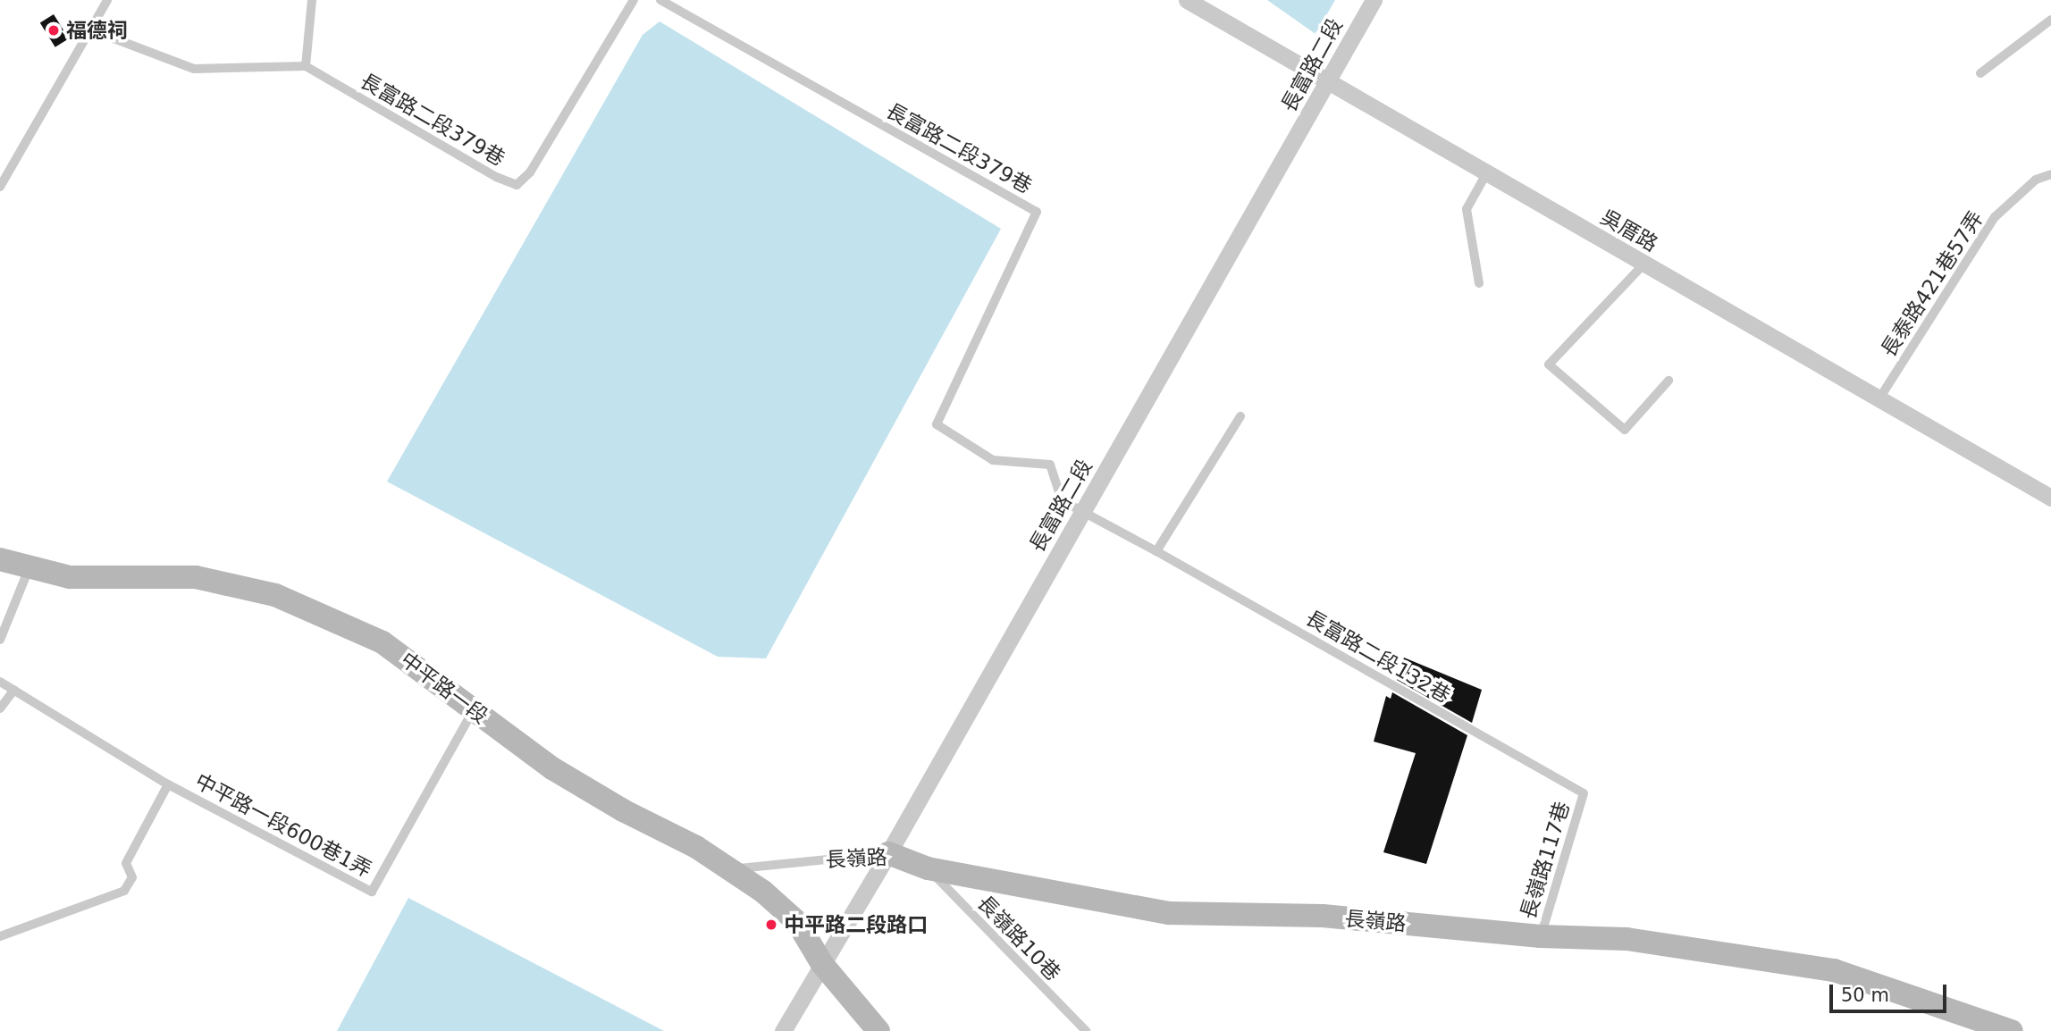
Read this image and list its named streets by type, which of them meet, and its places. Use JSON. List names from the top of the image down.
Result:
{
  "streets": {
    "street": [
      "長富路二段",
      "吳厝路",
      "中平路一段",
      "長嶺路"
    ],
    "lane": [
      "長富路二段379巷",
      "長泰路421巷57弄",
      "長富路二段132巷",
      "中平路一段600巷1弄",
      "長嶺路117巷",
      "長嶺路10巷"
    ]
  },
  "crossings": [
    ["長富路二段", "長富路二段379巷"],
    ["長富路二段", "吳厝路"],
    ["長富路二段", "長富路二段132巷"],
    ["長富路二段", "中平路一段"],
    ["長富路二段", "長嶺路"],
    ["長富路二段379巷", "長富路二段132巷"],
    ["吳厝路", "長泰路421巷57弄"],
    ["長富路二段132巷", "長嶺路117巷"],
    ["中平路一段", "中平路一段600巷1弄"],
    ["中平路一段", "長嶺路"],
    ["長嶺路", "長嶺路117巷"],
    ["長嶺路", "長嶺路10巷"]
  ],
  "places": ["福德祠", "中平路二段路口"],
  "scale_bar": "50 m"
}
